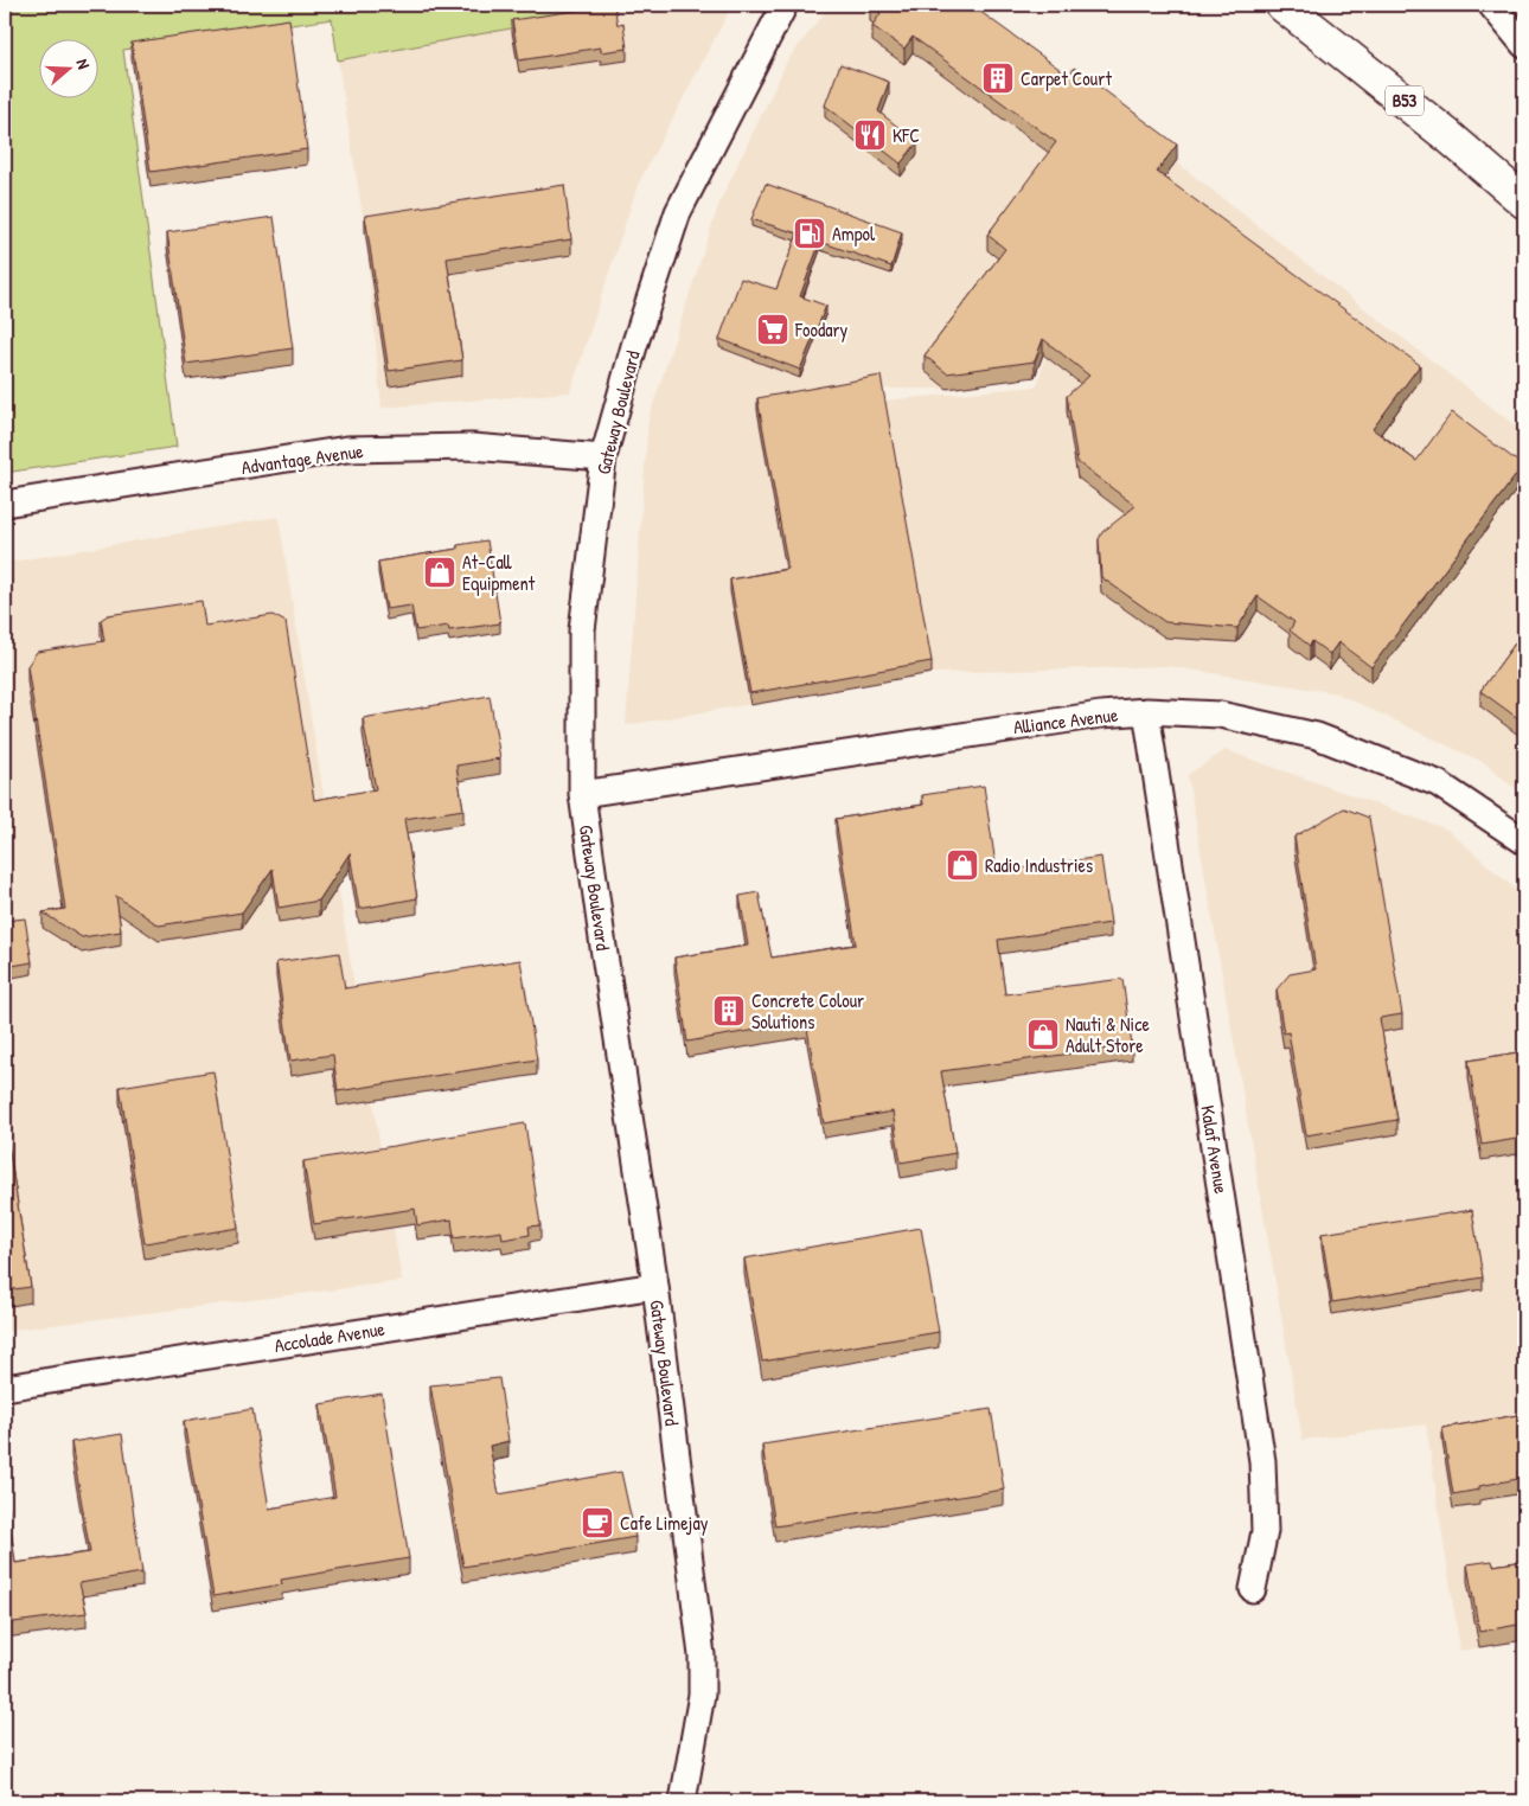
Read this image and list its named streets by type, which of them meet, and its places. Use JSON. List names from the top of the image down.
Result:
{
  "streets": {
    "main road": ["B53"],
    "street": [
      "Gateway Boulevard",
      "Advantage Avenue",
      "Alliance Avenue",
      "Kalaf Avenue",
      "Accolade Avenue"
    ]
  },
  "crossings": [
    ["Gateway Boulevard", "Advantage Avenue"],
    ["Gateway Boulevard", "Alliance Avenue"],
    ["Gateway Boulevard", "Accolade Avenue"],
    ["Alliance Avenue", "Kalaf Avenue"]
  ],
  "places": {
    "building": ["Carpet Court", "Concrete Colour Solutions"],
    "restaurant": ["KFC"],
    "fuel station": ["Ampol"],
    "supermarket": ["Foodary"],
    "shop": ["At-Call Equipment", "Radio Industries", "Nauti & Nice Adult Store"],
    "cafe": ["Cafe Limejay"]
  },
  "north": "right"
}
